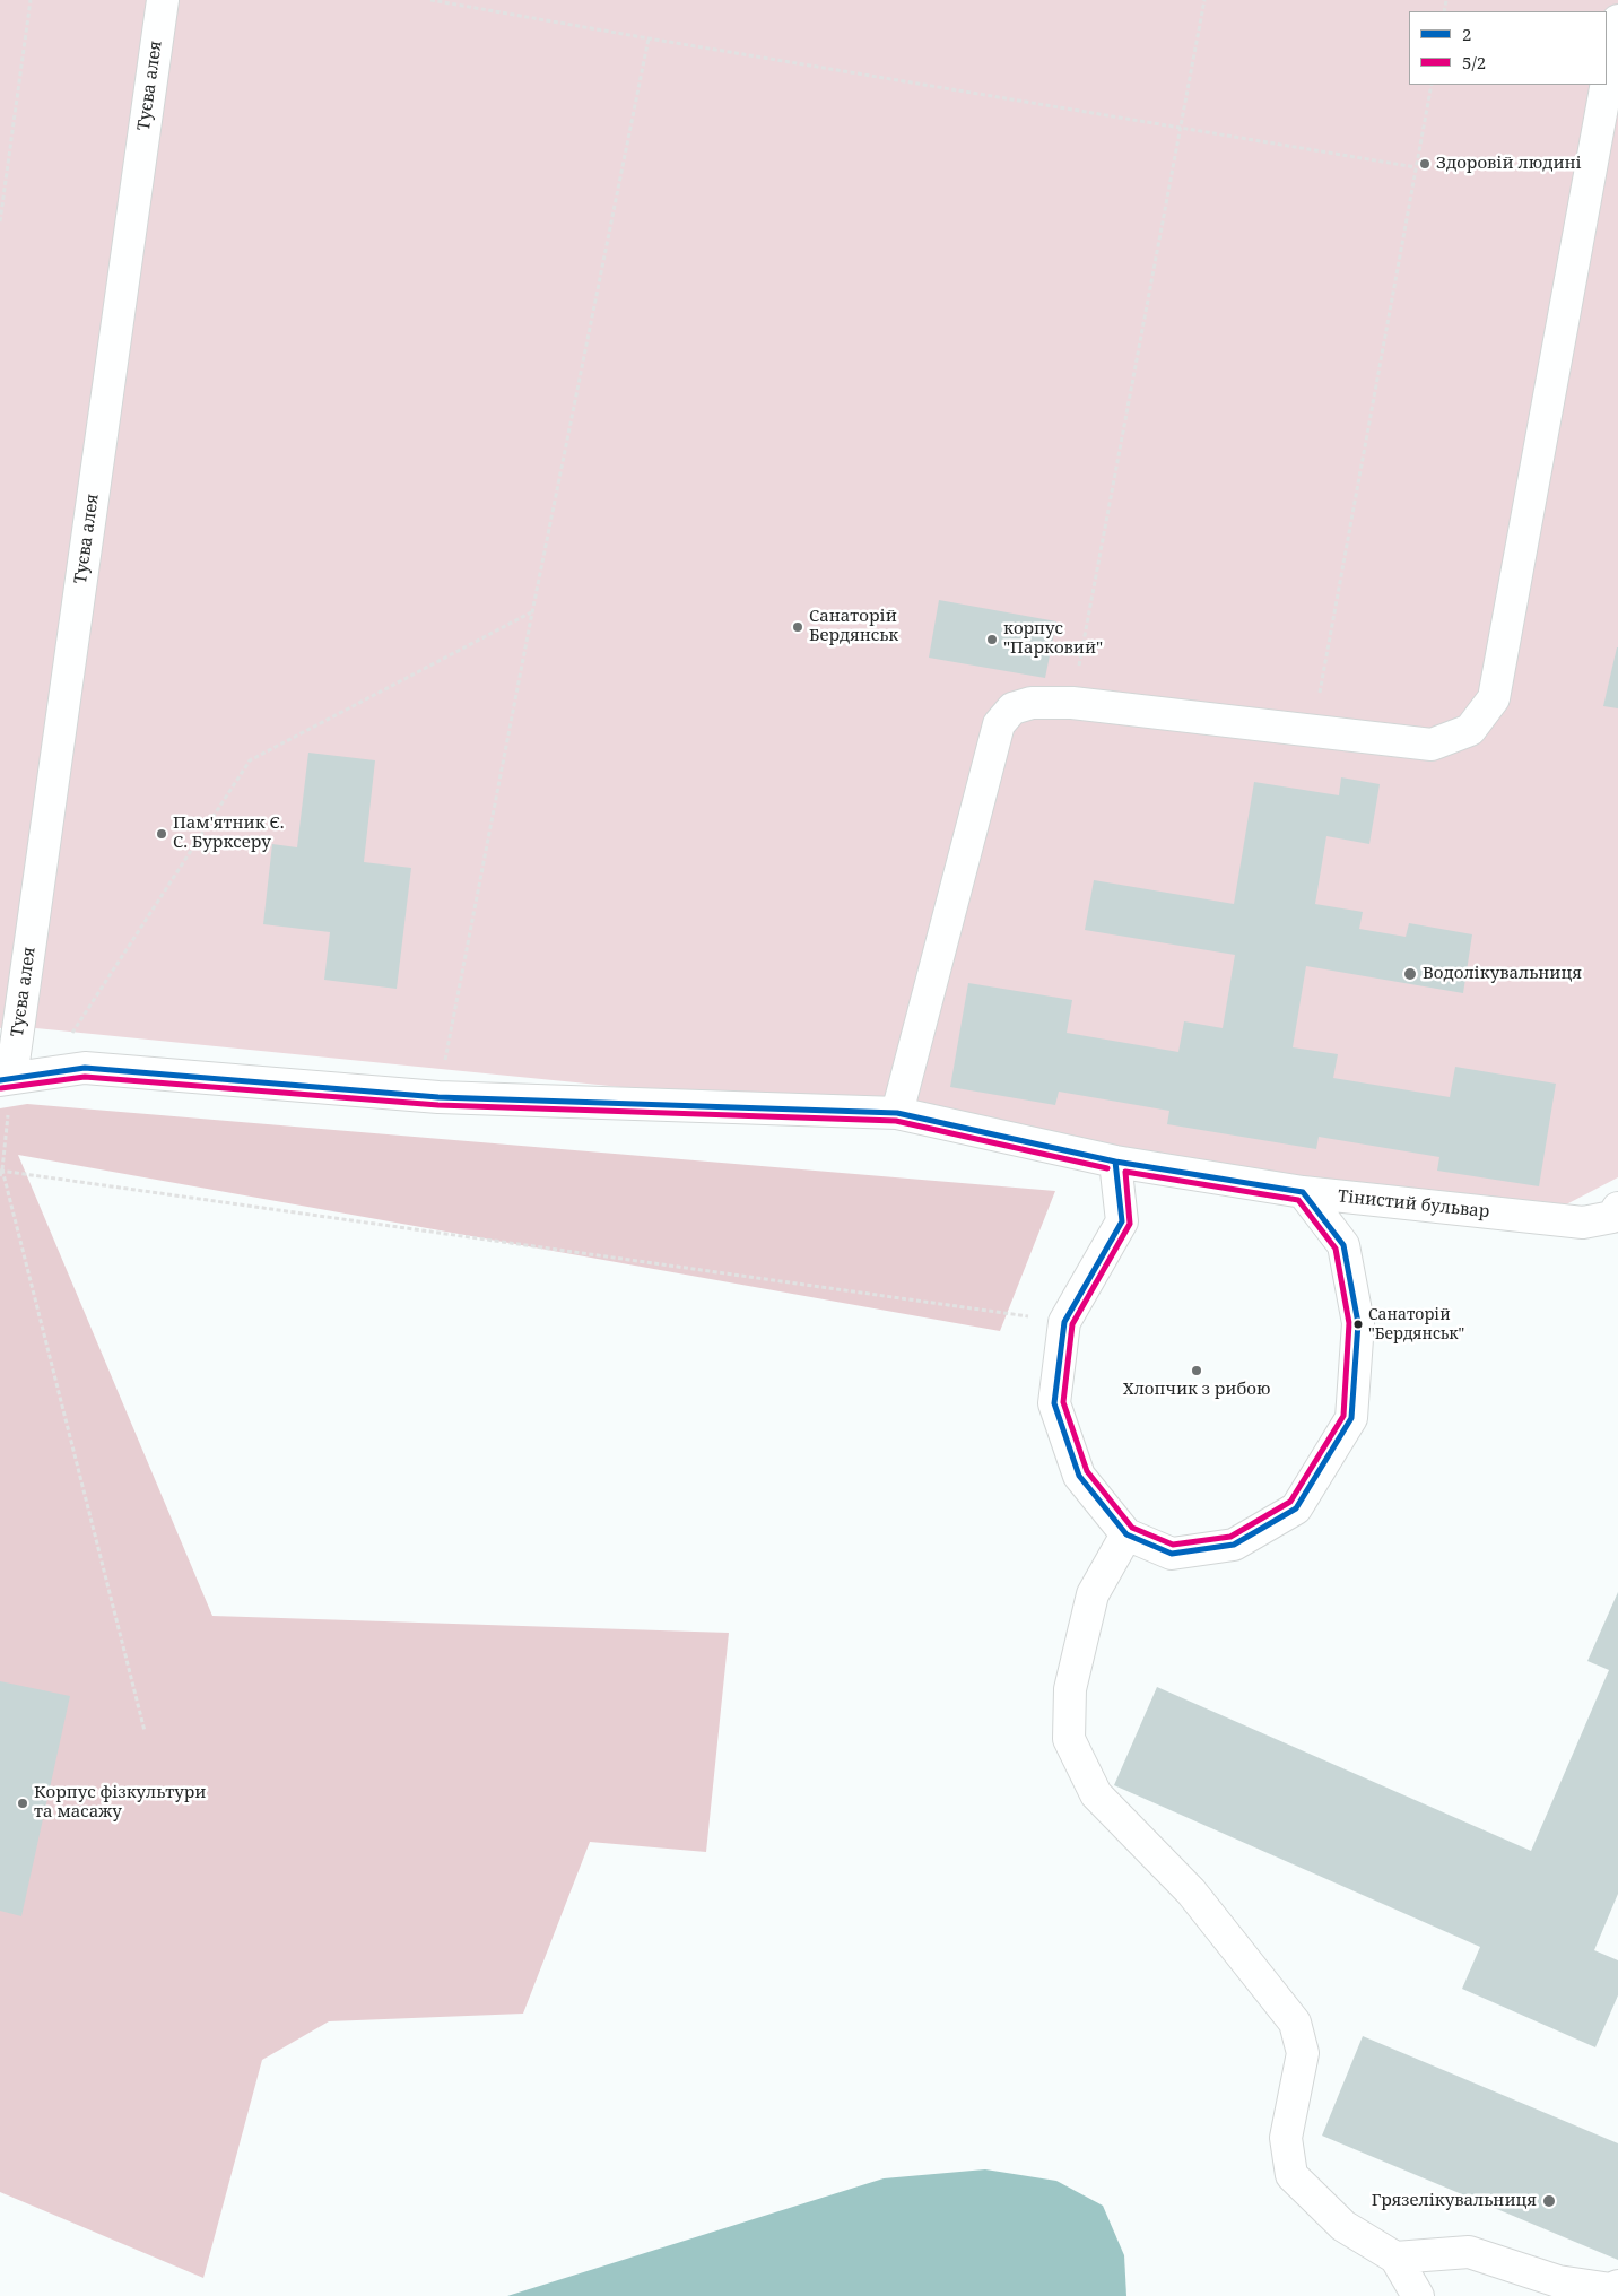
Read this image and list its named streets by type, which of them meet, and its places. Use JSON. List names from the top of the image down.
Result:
{
  "streets": {
    "street": ["Туєва алея", "Тінистий бульвар"]
  },
  "crossings": [
    ["Туєва алея", "Тінистий бульвар"]
  ],
  "places": [
    "Здоровій людині",
    "Санаторій Бердянськ",
    "корпус \"Парковий\"",
    "Пам'ятник Є. С. Бурксеру",
    "Водолікувальниця",
    "Санаторій \"Бердянськ\"",
    "Хлопчик з рибою",
    "Корпус фізкультури та масажу",
    "Грязелікувальниця"
  ],
  "lines": ["transit line 2", "transit line 5/2"],
  "legend": ["2", "5/2"]
}
